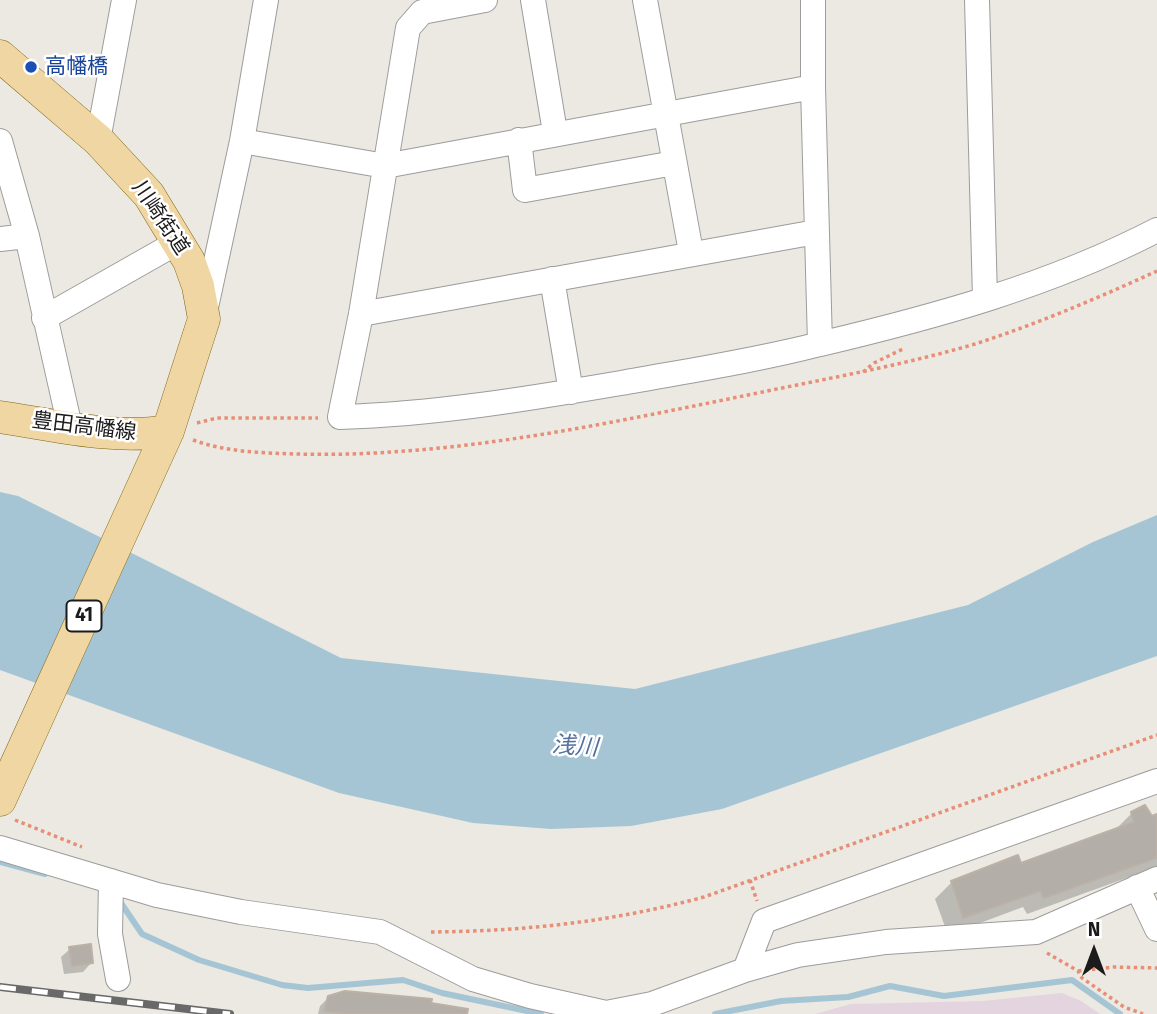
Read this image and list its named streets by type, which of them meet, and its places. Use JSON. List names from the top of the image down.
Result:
{
  "streets": {
    "main road": ["川崎街道", "豊田高幡線", "41"]
  },
  "crossings": [
    ["川崎街道", "豊田高幡線"],
    ["川崎街道", "41"],
    ["豊田高幡線", "41"]
  ],
  "water": ["浅川"],
  "places": ["高幡橋"],
  "north": "top"
}
